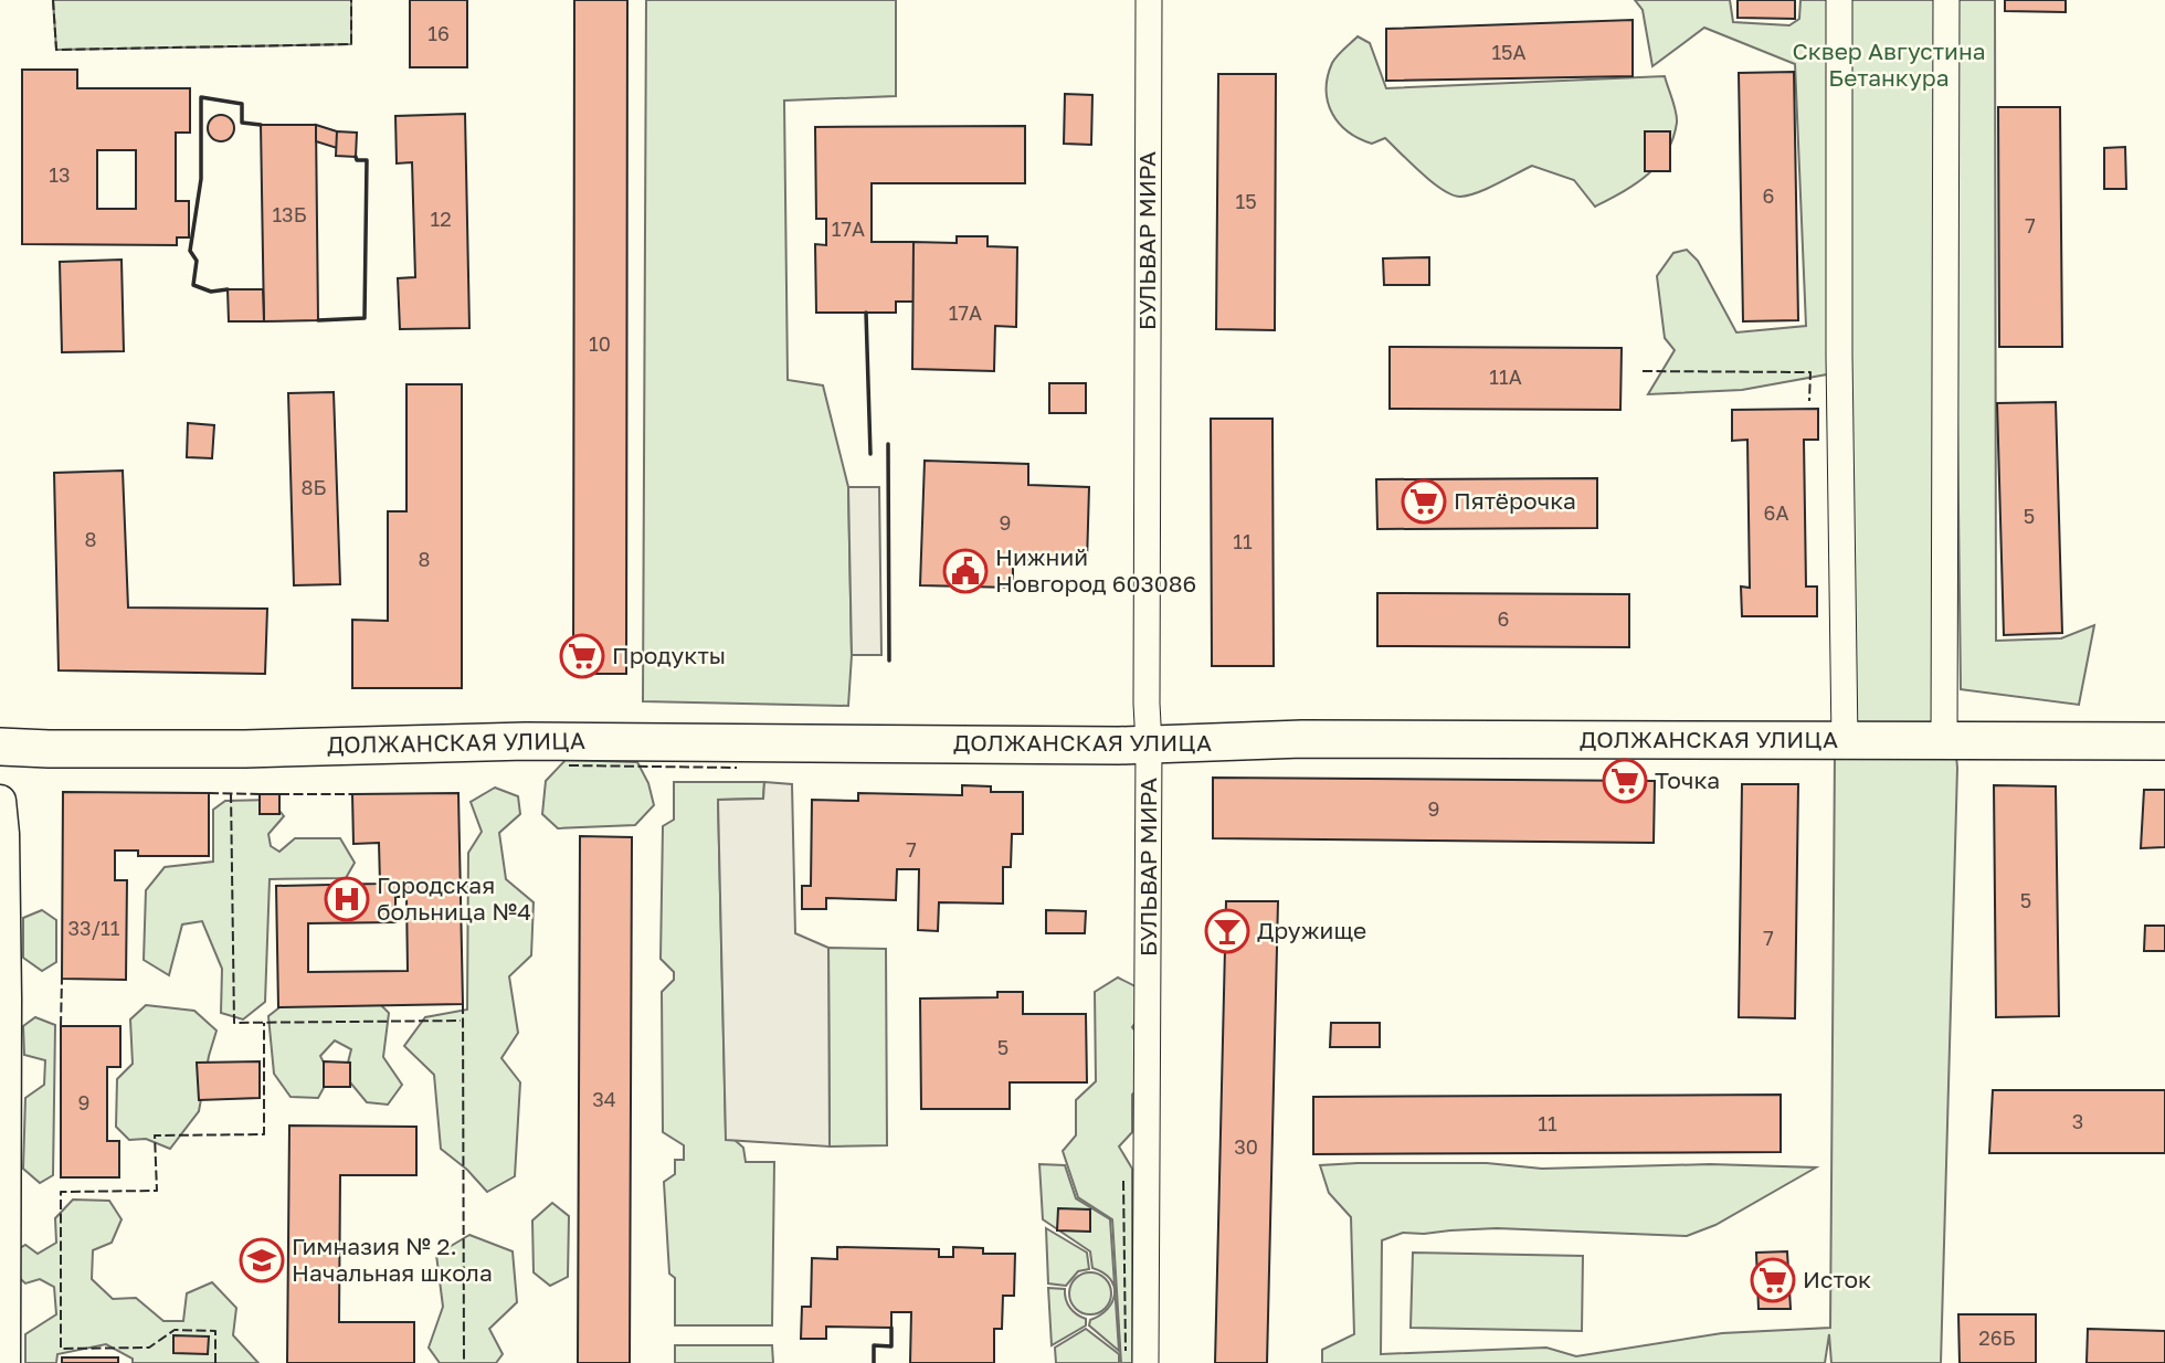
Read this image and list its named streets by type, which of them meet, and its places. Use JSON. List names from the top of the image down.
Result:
{
  "streets": {
    "main road": ["ДОЛЖАНСКАЯ УЛИЦА"],
    "street": ["БУЛЬВАР МИРА"]
  },
  "crossings": [
    ["БУЛЬВАР МИРА", "ДОЛЖАНСКАЯ УЛИЦА"]
  ],
  "parks": ["Сквер Августина Бетанкура"],
  "places": {
    "supermarket": [
      "Пятёрочка",
      "Продукты",
      "Точка",
      "Исток"
    ],
    "public building": ["Нижний Новгород 603086"],
    "hospital": ["Городская больница №4"],
    "bar": ["Дружище"],
    "school or university": ["Гимназия № 2. Начальная школа"]
  },
  "house_numbers": [
    "16",
    "15А",
    "13",
    "6",
    "15",
    "13Б",
    "12",
    "7",
    "17А",
    "17А",
    "10",
    "11А",
    "8Б",
    "6А",
    "5",
    "9",
    "8",
    "11",
    "8",
    "6",
    "9",
    "7",
    "5",
    "33/11",
    "7",
    "5",
    "34",
    "9",
    "3",
    "11",
    "30",
    "26Б"
  ]
}
